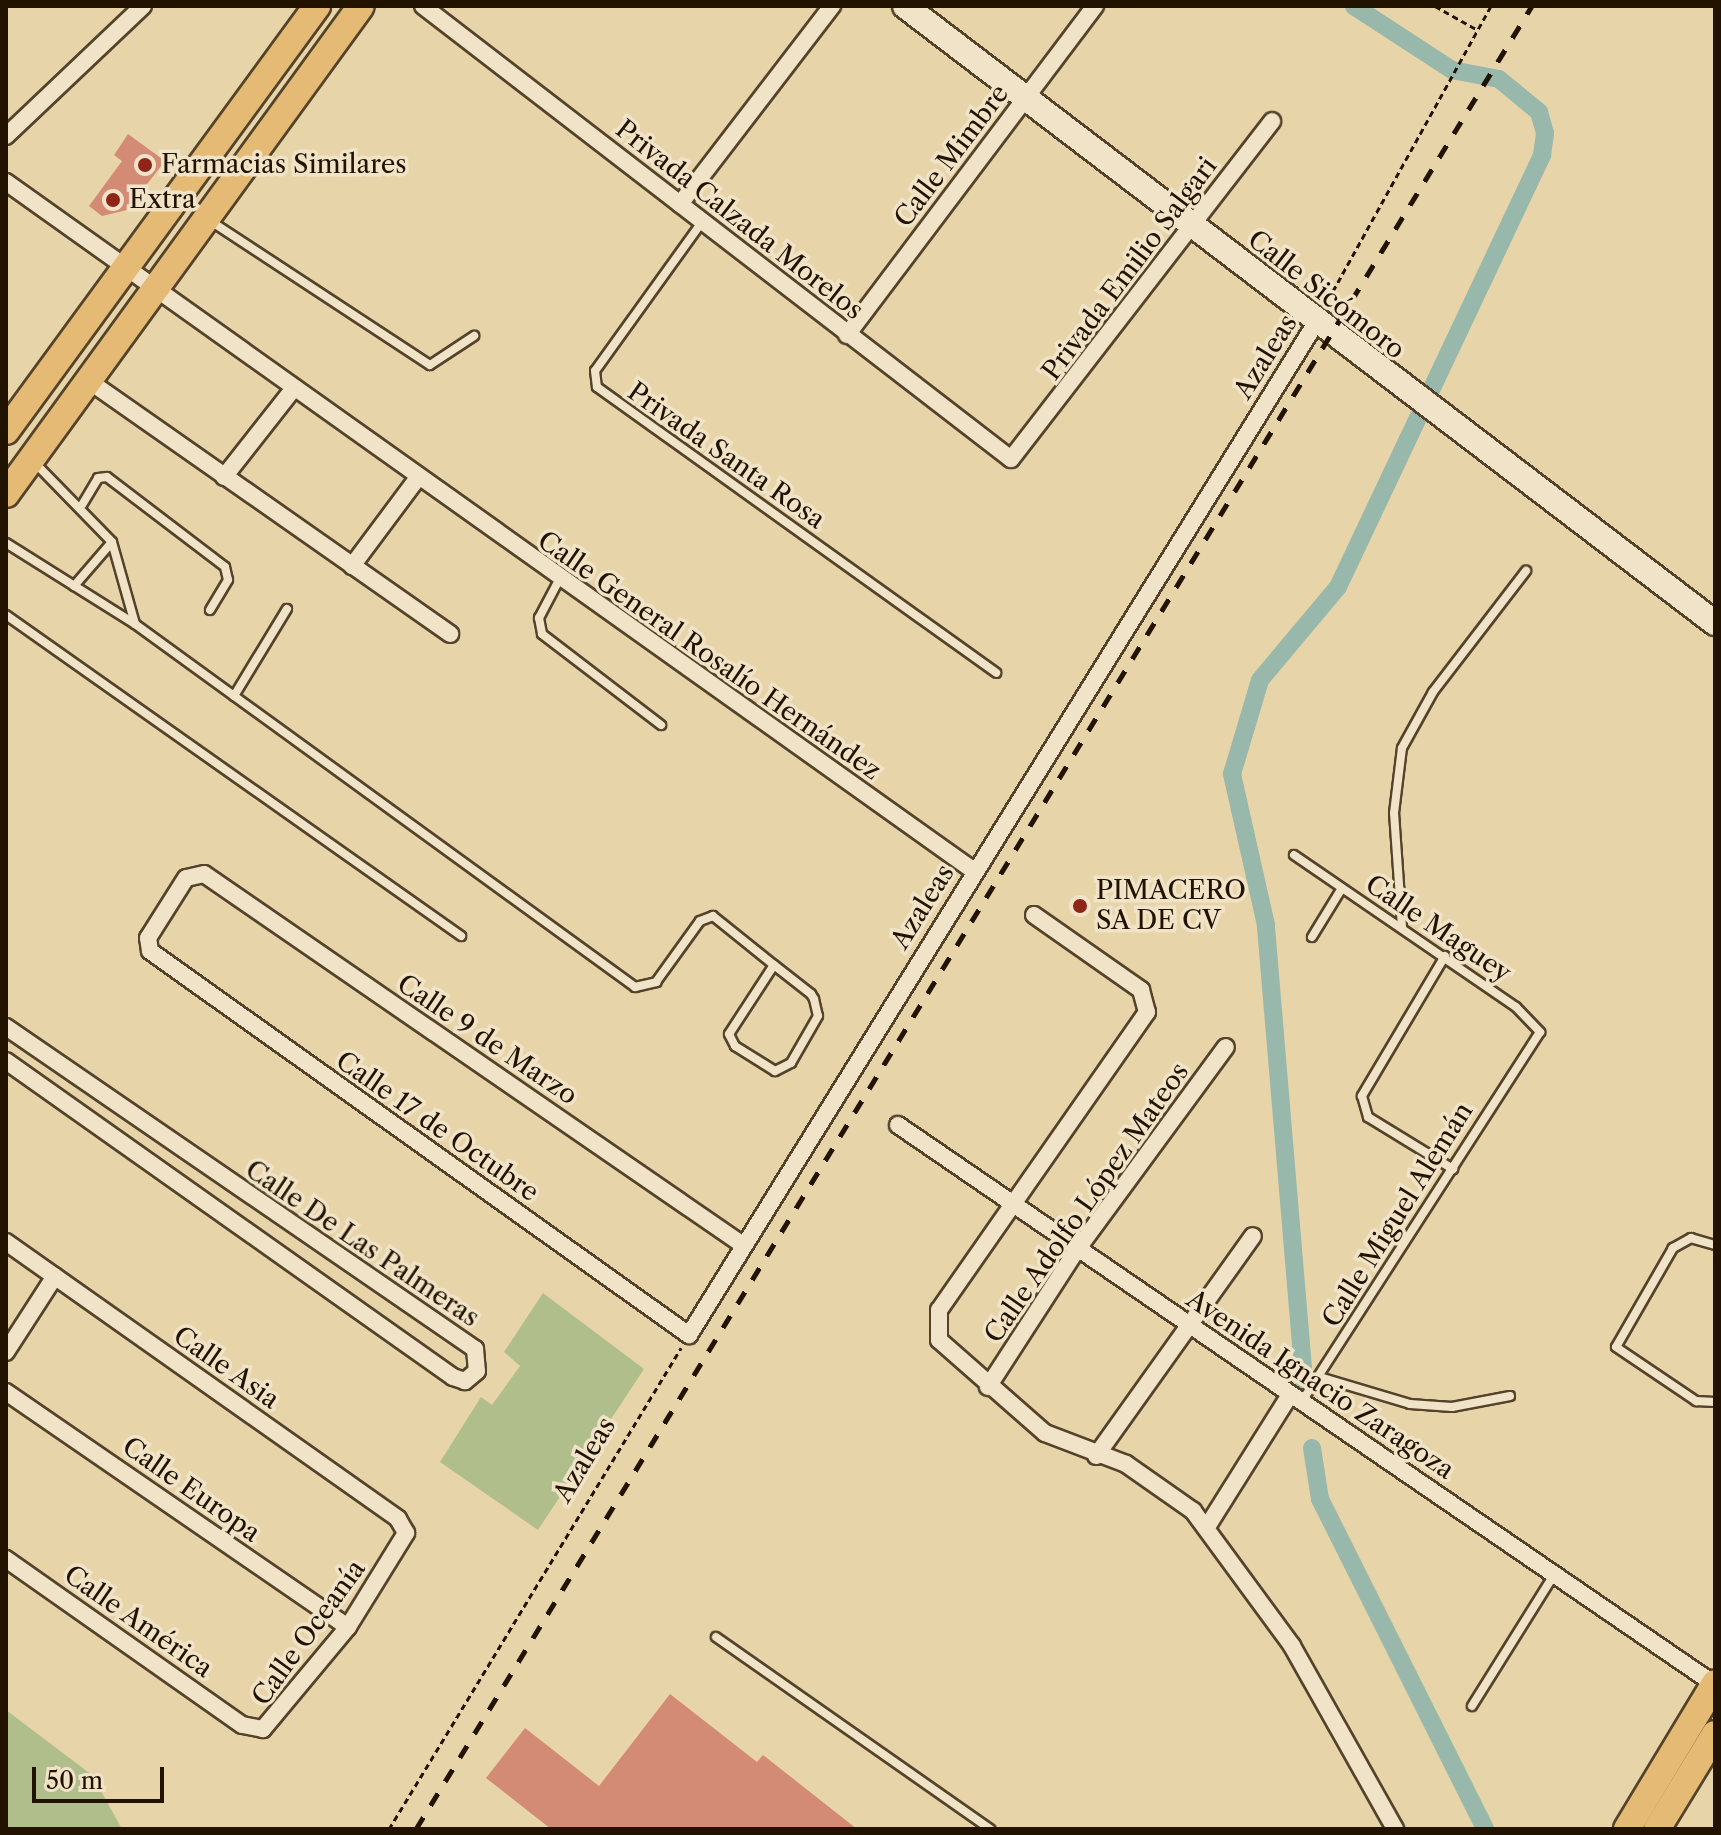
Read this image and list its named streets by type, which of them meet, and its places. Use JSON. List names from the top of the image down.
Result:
{
  "streets": {
    "street": [
      "Calle Mimbre",
      "Privada Calzada Morelos",
      "Privada Emilio Salgari",
      "Calle Sicómoro",
      "Azaleas",
      "Calle General Rosalío Hernández",
      "Calle 9 de Marzo",
      "Calle 17 de Octubre",
      "Calle Adolfo López Mateos",
      "Calle Miguel Alemán",
      "Calle De Las Palmeras",
      "Calle Asia",
      "Avenida Ignacio Zaragoza",
      "Calle Europa",
      "Calle América",
      "Calle Oceanía"
    ],
    "lane": ["Privada Santa Rosa", "Calle Maguey"]
  },
  "crossings": [
    ["Calle Mimbre", "Privada Calzada Morelos"],
    ["Calle Mimbre", "Calle Sicómoro"],
    ["Privada Calzada Morelos", "Privada Emilio Salgari"],
    ["Privada Calzada Morelos", "Privada Santa Rosa"],
    ["Privada Emilio Salgari", "Calle Sicómoro"],
    ["Calle Sicómoro", "Azaleas"],
    ["Azaleas", "Calle General Rosalío Hernández"],
    ["Azaleas", "Calle 9 de Marzo"],
    ["Azaleas", "Calle 17 de Octubre"],
    ["Calle Maguey", "Calle Miguel Alemán"],
    ["Calle 9 de Marzo", "Calle 17 de Octubre"],
    ["Calle Adolfo López Mateos", "Avenida Ignacio Zaragoza"],
    ["Calle Miguel Alemán", "Avenida Ignacio Zaragoza"],
    ["Calle Asia", "Calle Oceanía"],
    ["Calle Europa", "Calle Oceanía"],
    ["Calle América", "Calle Oceanía"]
  ],
  "places": ["Farmacias Similares", "Extra", "PIMACERO SA DE CV"],
  "scale_bar": "50 m"
}
